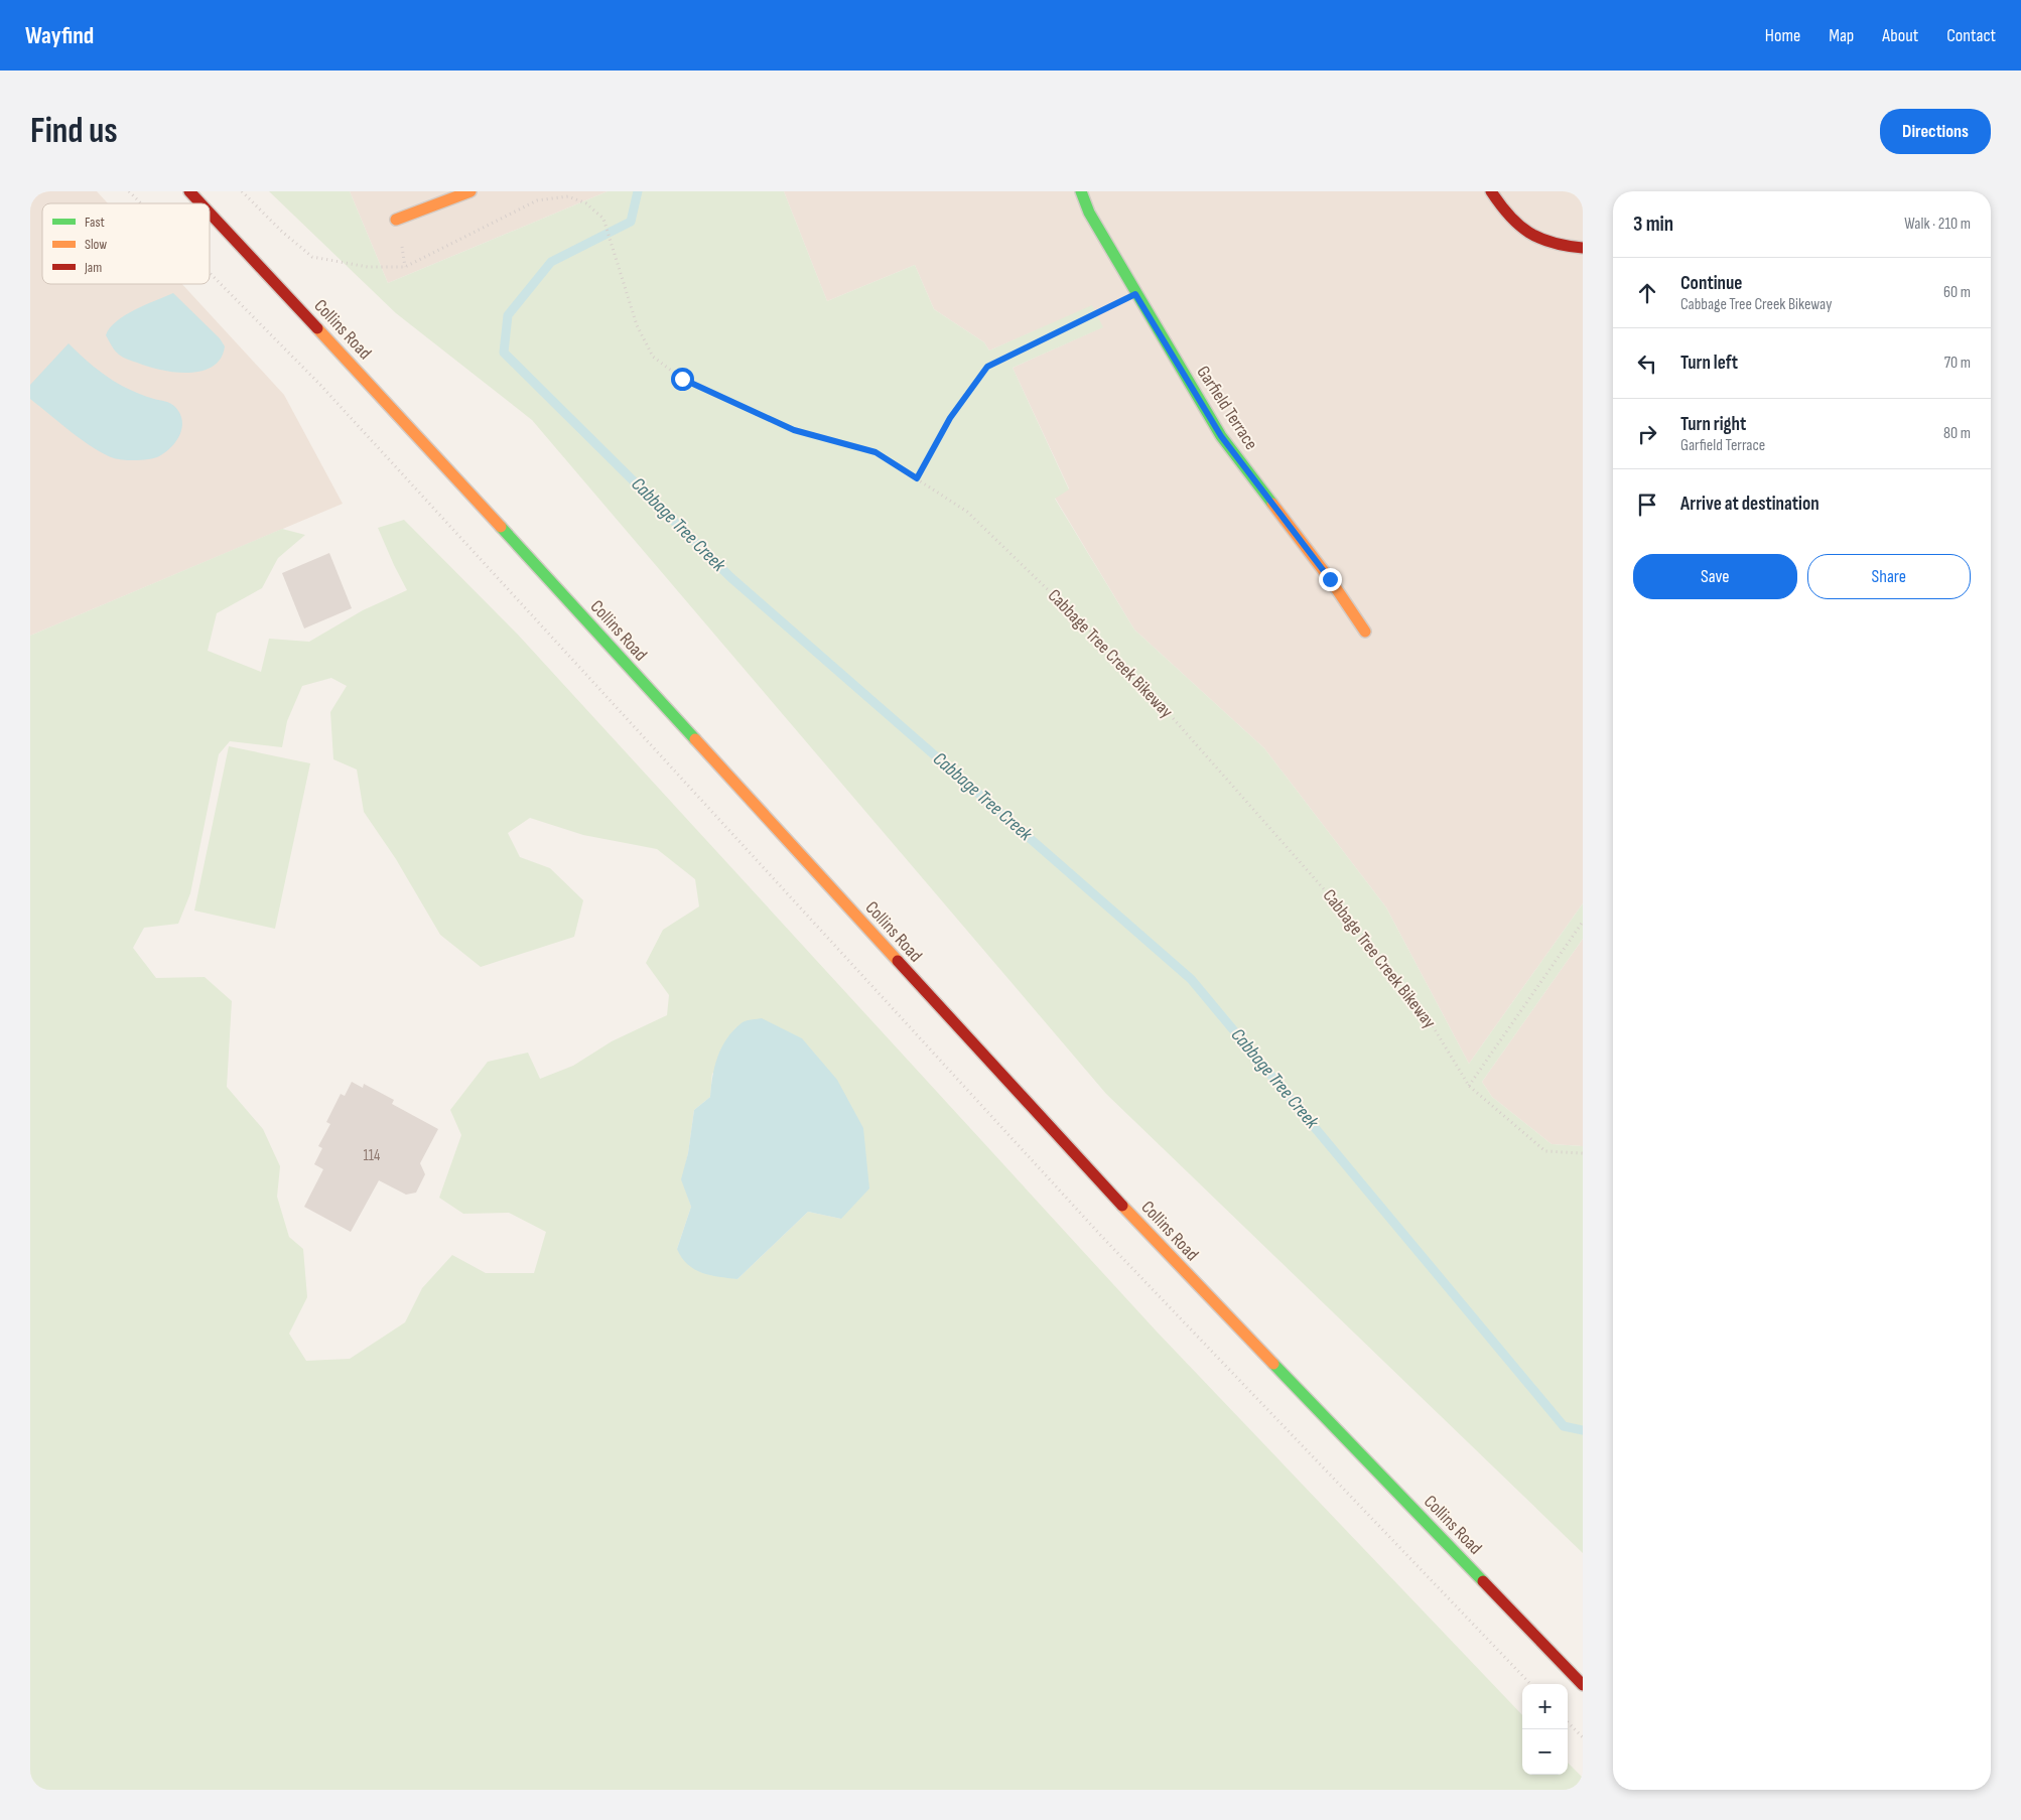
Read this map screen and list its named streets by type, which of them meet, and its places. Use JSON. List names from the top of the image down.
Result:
{
  "streets": {
    "main road": ["Collins Road", "Garfield Terrace"],
    "path": ["Cabbage Tree Creek Bikeway"]
  },
  "water": ["Cabbage Tree Creek"],
  "house_numbers": ["114"],
  "legend": ["Fast", "Slow", "Jam"],
  "page": {
    "header": "Wayfind",
    "nav": [
      "Home",
      "Map",
      "About",
      "Contact"
    ],
    "buttons": [
      "Directions",
      ["Save", "Share"]
    ],
    "title": "Find us",
    "heading": ["3 min", "Walk · 210 m"],
    "list": [
      ["Continue", "Cabbage Tree Creek Bikeway", "60 m"],
      ["Turn left", "70 m"],
      ["Turn right", "Garfield Terrace", "80 m"],
      "Arrive at destination"
    ],
    "map_buttons": ["+", "−"]
  }
}
